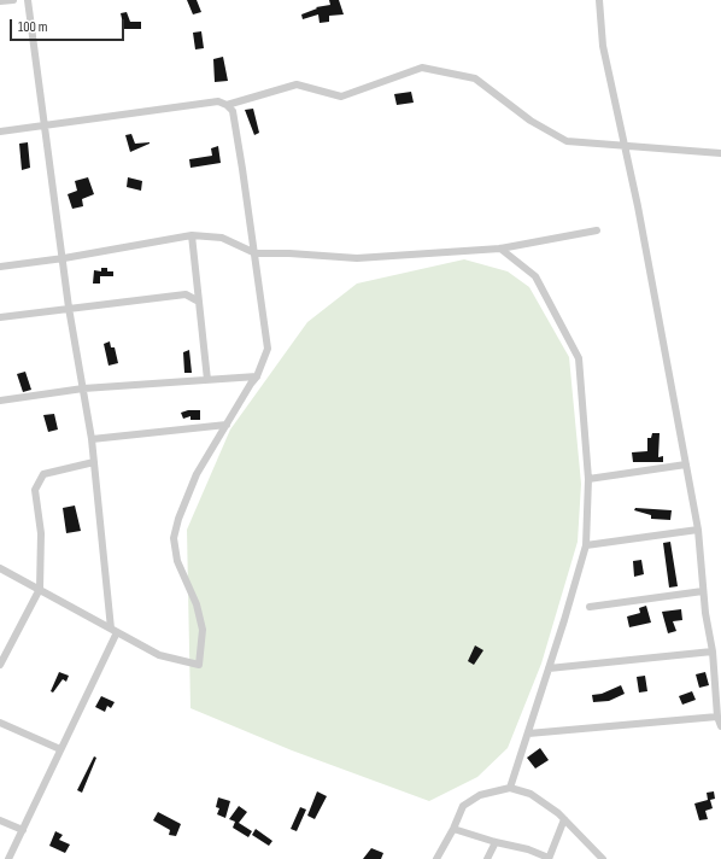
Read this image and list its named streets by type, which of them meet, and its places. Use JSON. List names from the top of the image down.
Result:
{
  "scale_bar": "100 m"
}
